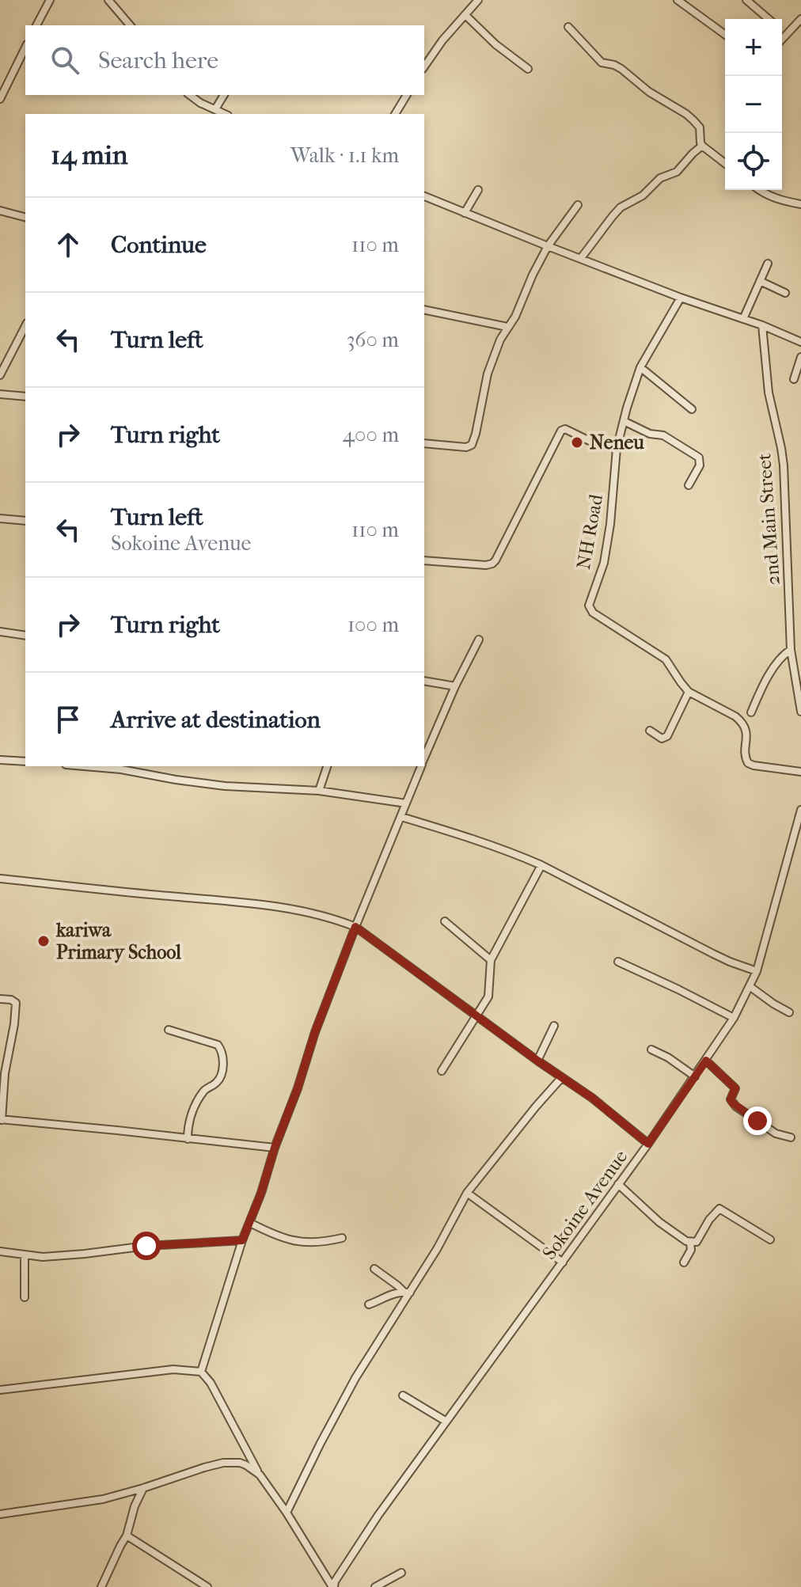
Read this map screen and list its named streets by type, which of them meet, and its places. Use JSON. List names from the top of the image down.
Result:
{
  "streets": {
    "street": ["2nd Main Street", "NH Road", "Sokoine Avenue"]
  },
  "places": ["Neneu", "kariwa Primary School"],
  "page": {
    "map_buttons": ["+", "−"],
    "search": "Search here",
    "heading": ["14 min", "Walk · 1.1 km"],
    "list": [
      ["Continue", "110 m"],
      ["Turn left", "360 m"],
      ["Turn right", "400 m"],
      ["Turn left", "Sokoine Avenue", "110 m"],
      ["Turn right", "100 m"],
      "Arrive at destination"
    ]
  }
}
